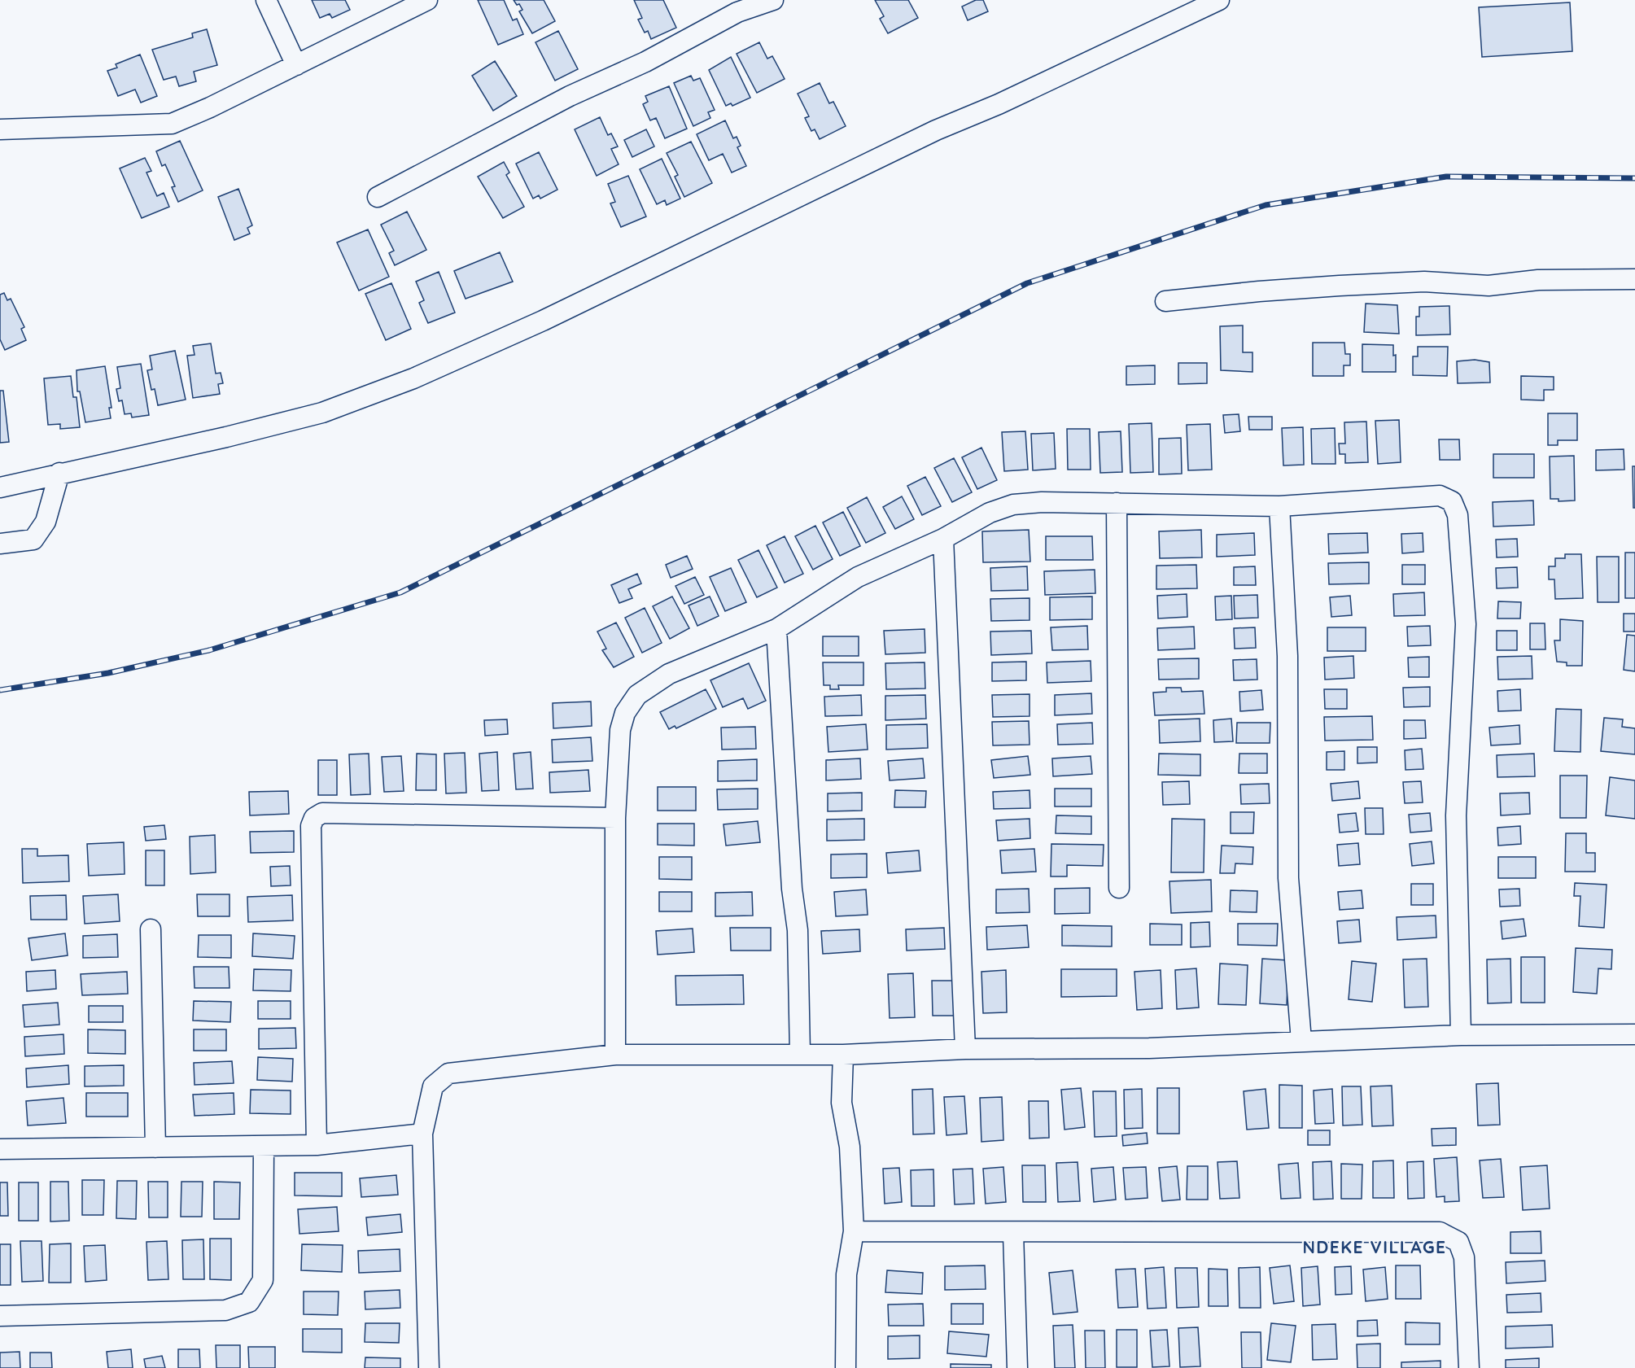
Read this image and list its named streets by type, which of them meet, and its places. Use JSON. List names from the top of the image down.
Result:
{
  "districts": ["NDEKE VILLAGE"]
}
